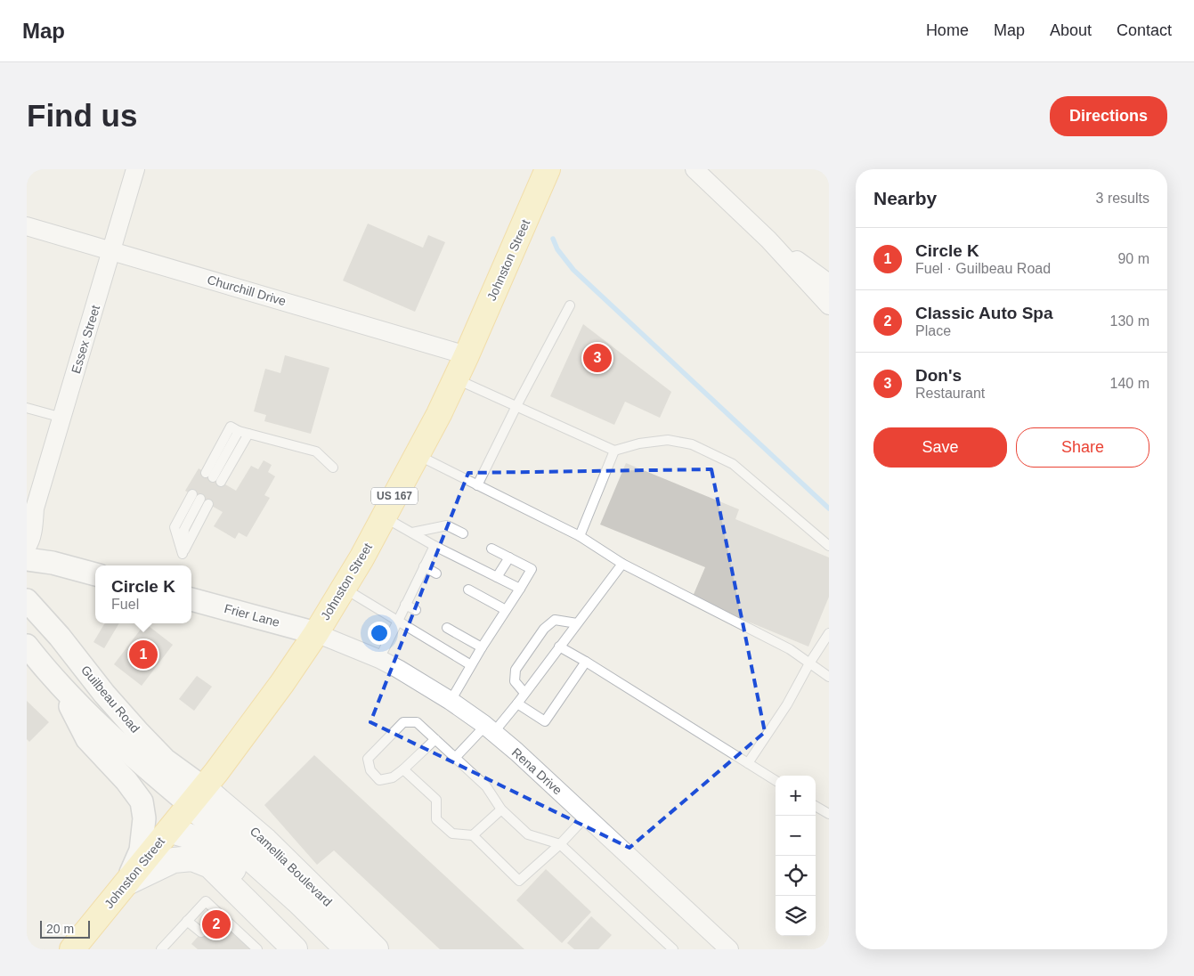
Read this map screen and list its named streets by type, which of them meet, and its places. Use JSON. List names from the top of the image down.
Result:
{
  "streets": {
    "main road": ["Johnston Street", "US 167", "Camellia Boulevard"],
    "street": [
      "Churchill Drive",
      "Essex Street",
      "Frier Lane",
      "Guilbeau Road",
      "Rena Drive"
    ]
  },
  "crossings": [
    ["Johnston Street", "Churchill Drive"],
    ["Johnston Street", "Frier Lane"],
    ["Johnston Street", "Guilbeau Road"],
    ["Johnston Street", "Rena Drive"],
    ["Johnston Street", "Camellia Boulevard"],
    ["Churchill Drive", "Essex Street"],
    ["Frier Lane", "Rena Drive"],
    ["Guilbeau Road", "Camellia Boulevard"]
  ],
  "scale_bar": "20 m",
  "page": {
    "header": "Map",
    "nav": [
      "Home",
      "Map",
      "About",
      "Contact"
    ],
    "buttons": [
      "Directions",
      ["Save", "Share"]
    ],
    "title": "Find us",
    "heading": ["Nearby", "3 results"],
    "list": [
      {
        "mark": "1",
        "name": "Circle K",
        "note": "Fuel · Guilbeau Road",
        "value": "90 m"
      },
      {
        "mark": "2",
        "name": "Classic Auto Spa",
        "note": "Place",
        "value": "130 m"
      },
      {
        "mark": "3",
        "name": "Don's",
        "note": "Restaurant",
        "value": "140 m"
      }
    ],
    "pins": ["3", "1", "2"],
    "popup": ["Circle K", "Fuel"],
    "map_buttons": ["+", "−"],
    "scale": "20 m"
  }
}
